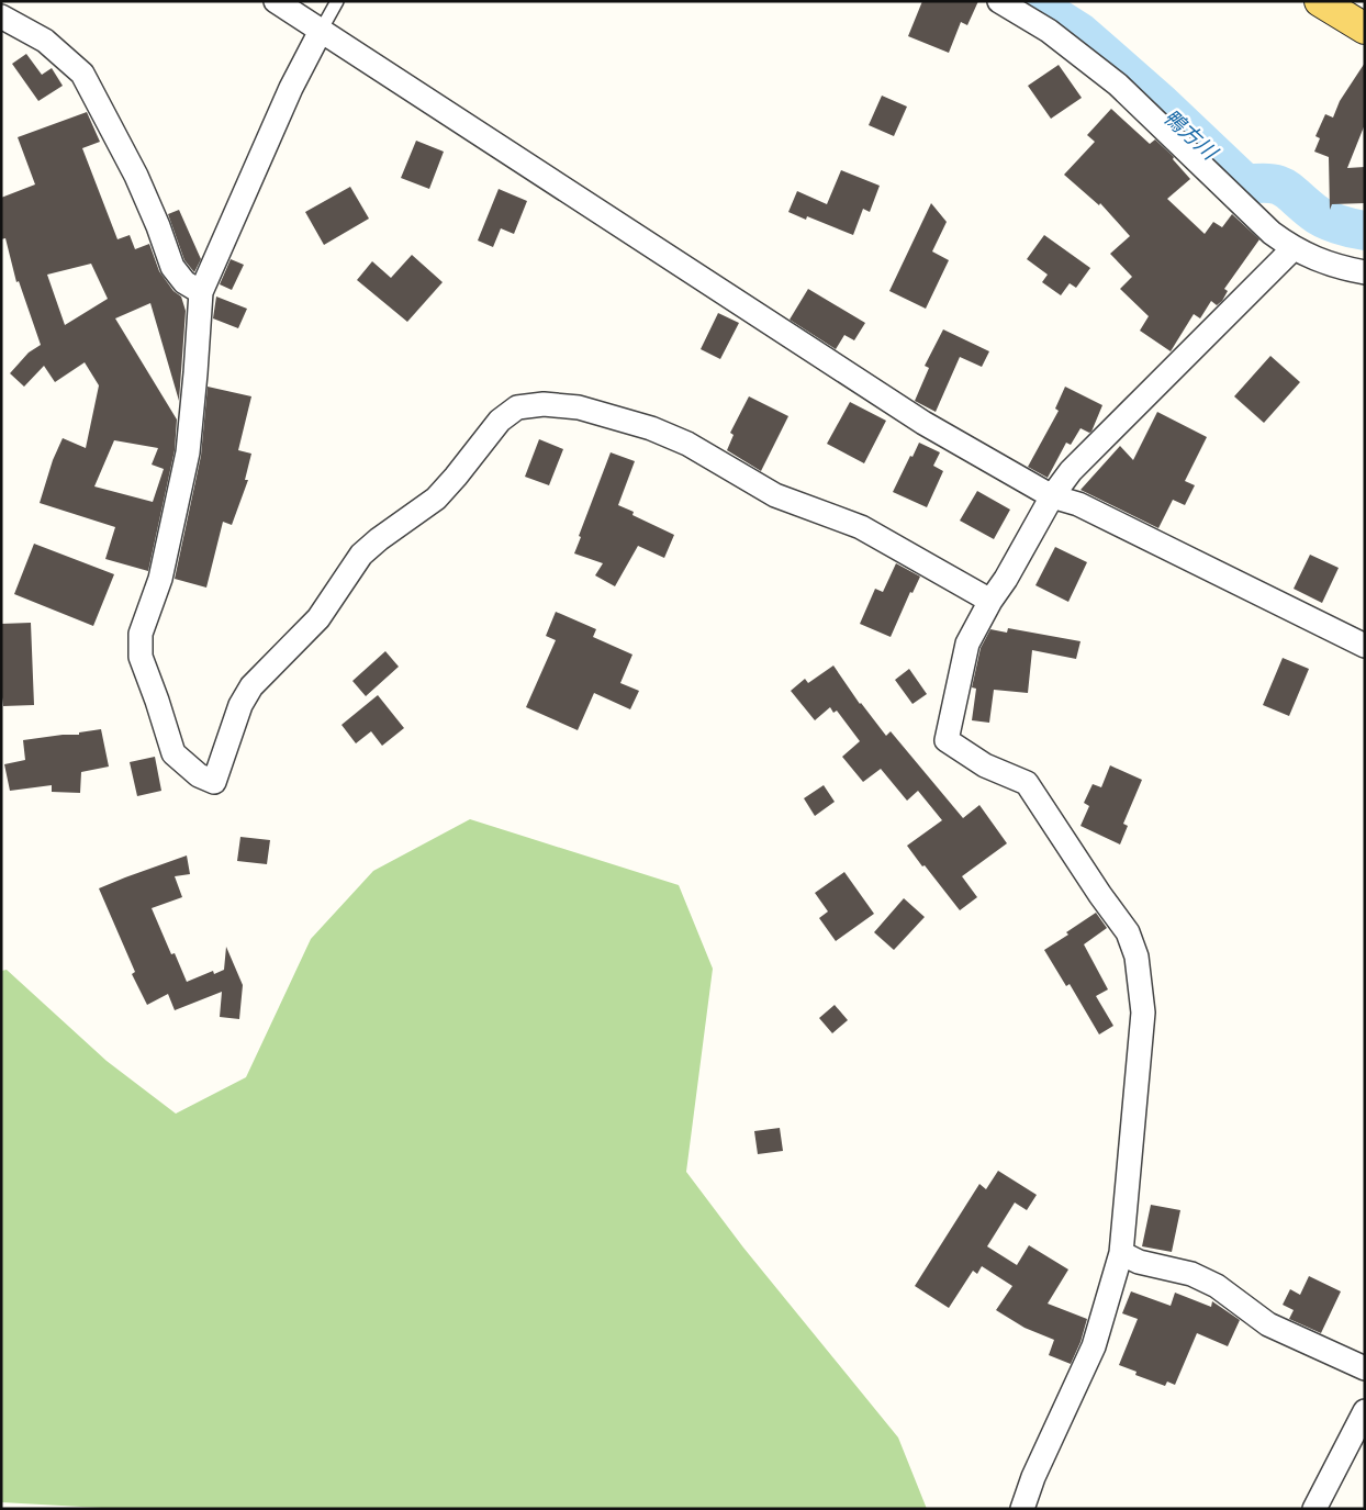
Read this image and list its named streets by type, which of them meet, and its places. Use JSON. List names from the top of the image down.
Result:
{
  "water": ["鴨方川"]
}
